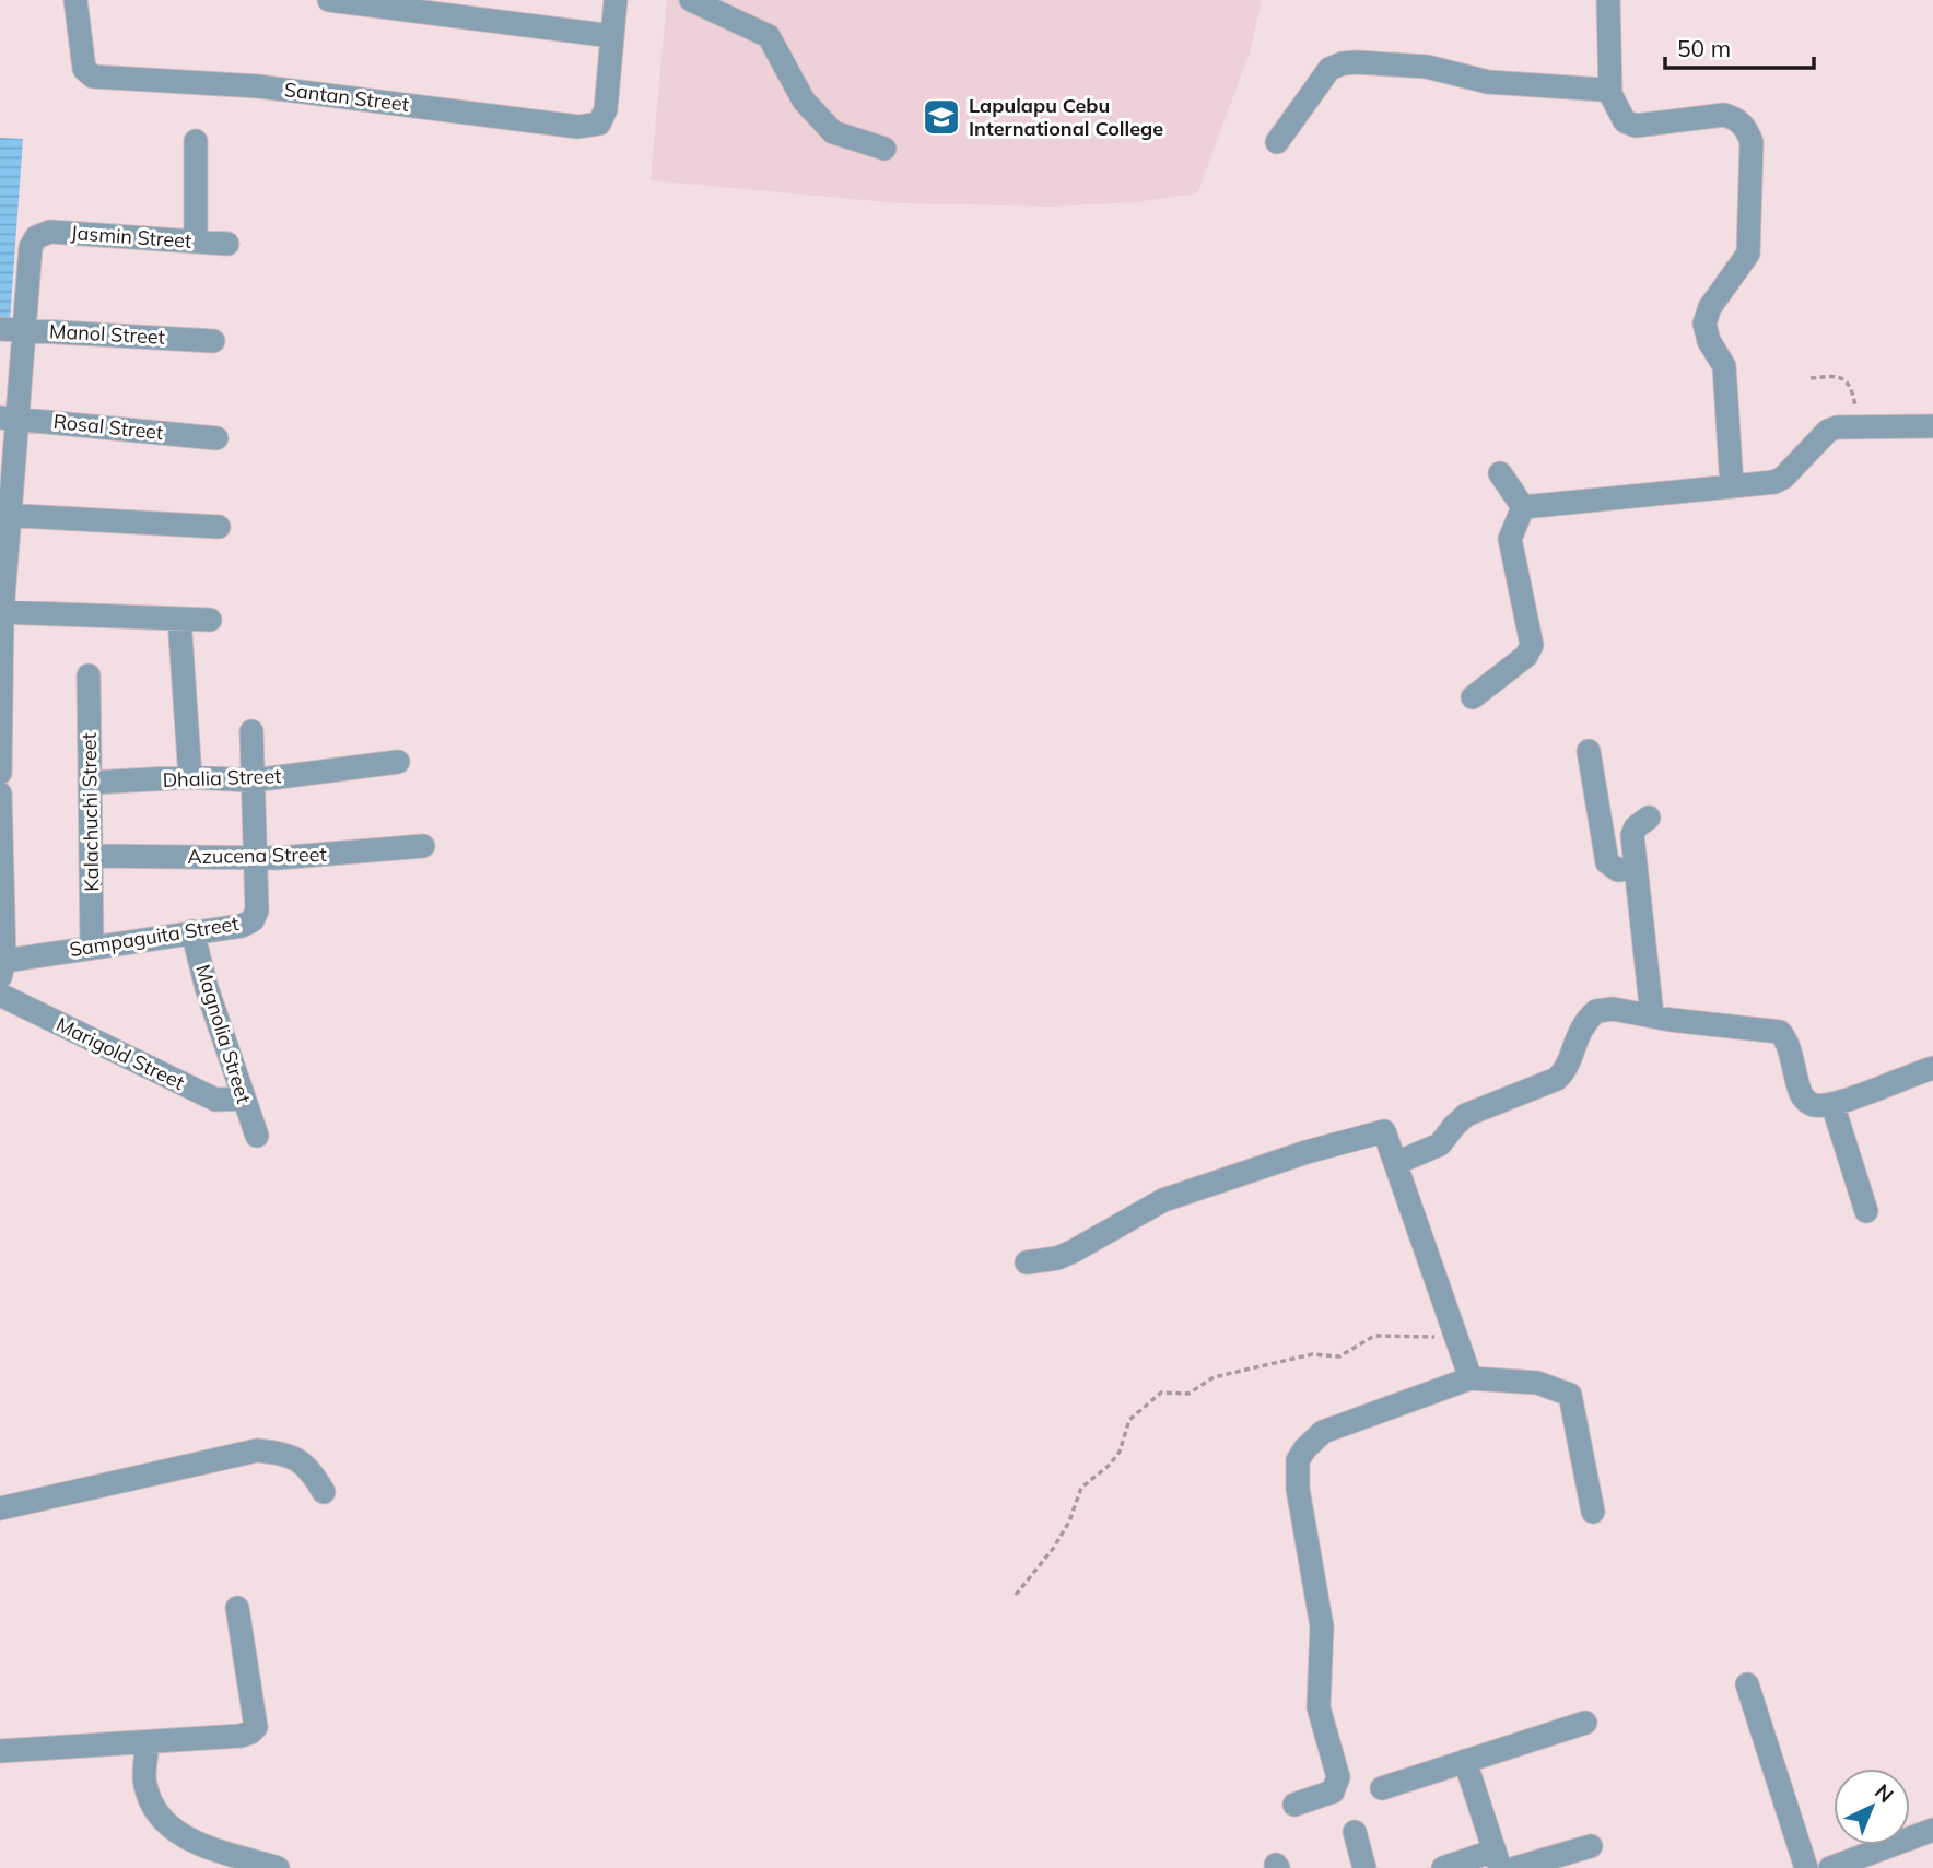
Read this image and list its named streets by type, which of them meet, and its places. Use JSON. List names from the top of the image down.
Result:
{
  "streets": {
    "street": [
      "Santan Street",
      "Jasmin Street",
      "Manol Street",
      "Rosal Street",
      "Dhalia Street",
      "Kalachuchi Street",
      "Azucena Street",
      "Sampaguita Street",
      "Magnolia Street",
      "Marigold Street"
    ]
  },
  "crossings": [
    ["Jasmin Street", "Manol Street"],
    ["Dhalia Street", "Kalachuchi Street"],
    ["Dhalia Street", "Sampaguita Street"],
    ["Kalachuchi Street", "Azucena Street"],
    ["Kalachuchi Street", "Sampaguita Street"],
    ["Azucena Street", "Sampaguita Street"],
    ["Sampaguita Street", "Magnolia Street"],
    ["Magnolia Street", "Marigold Street"]
  ],
  "places": {
    "school or university": ["Lapulapu Cebu International College"]
  },
  "scale_bar": "50 m",
  "north": "top right"
}
